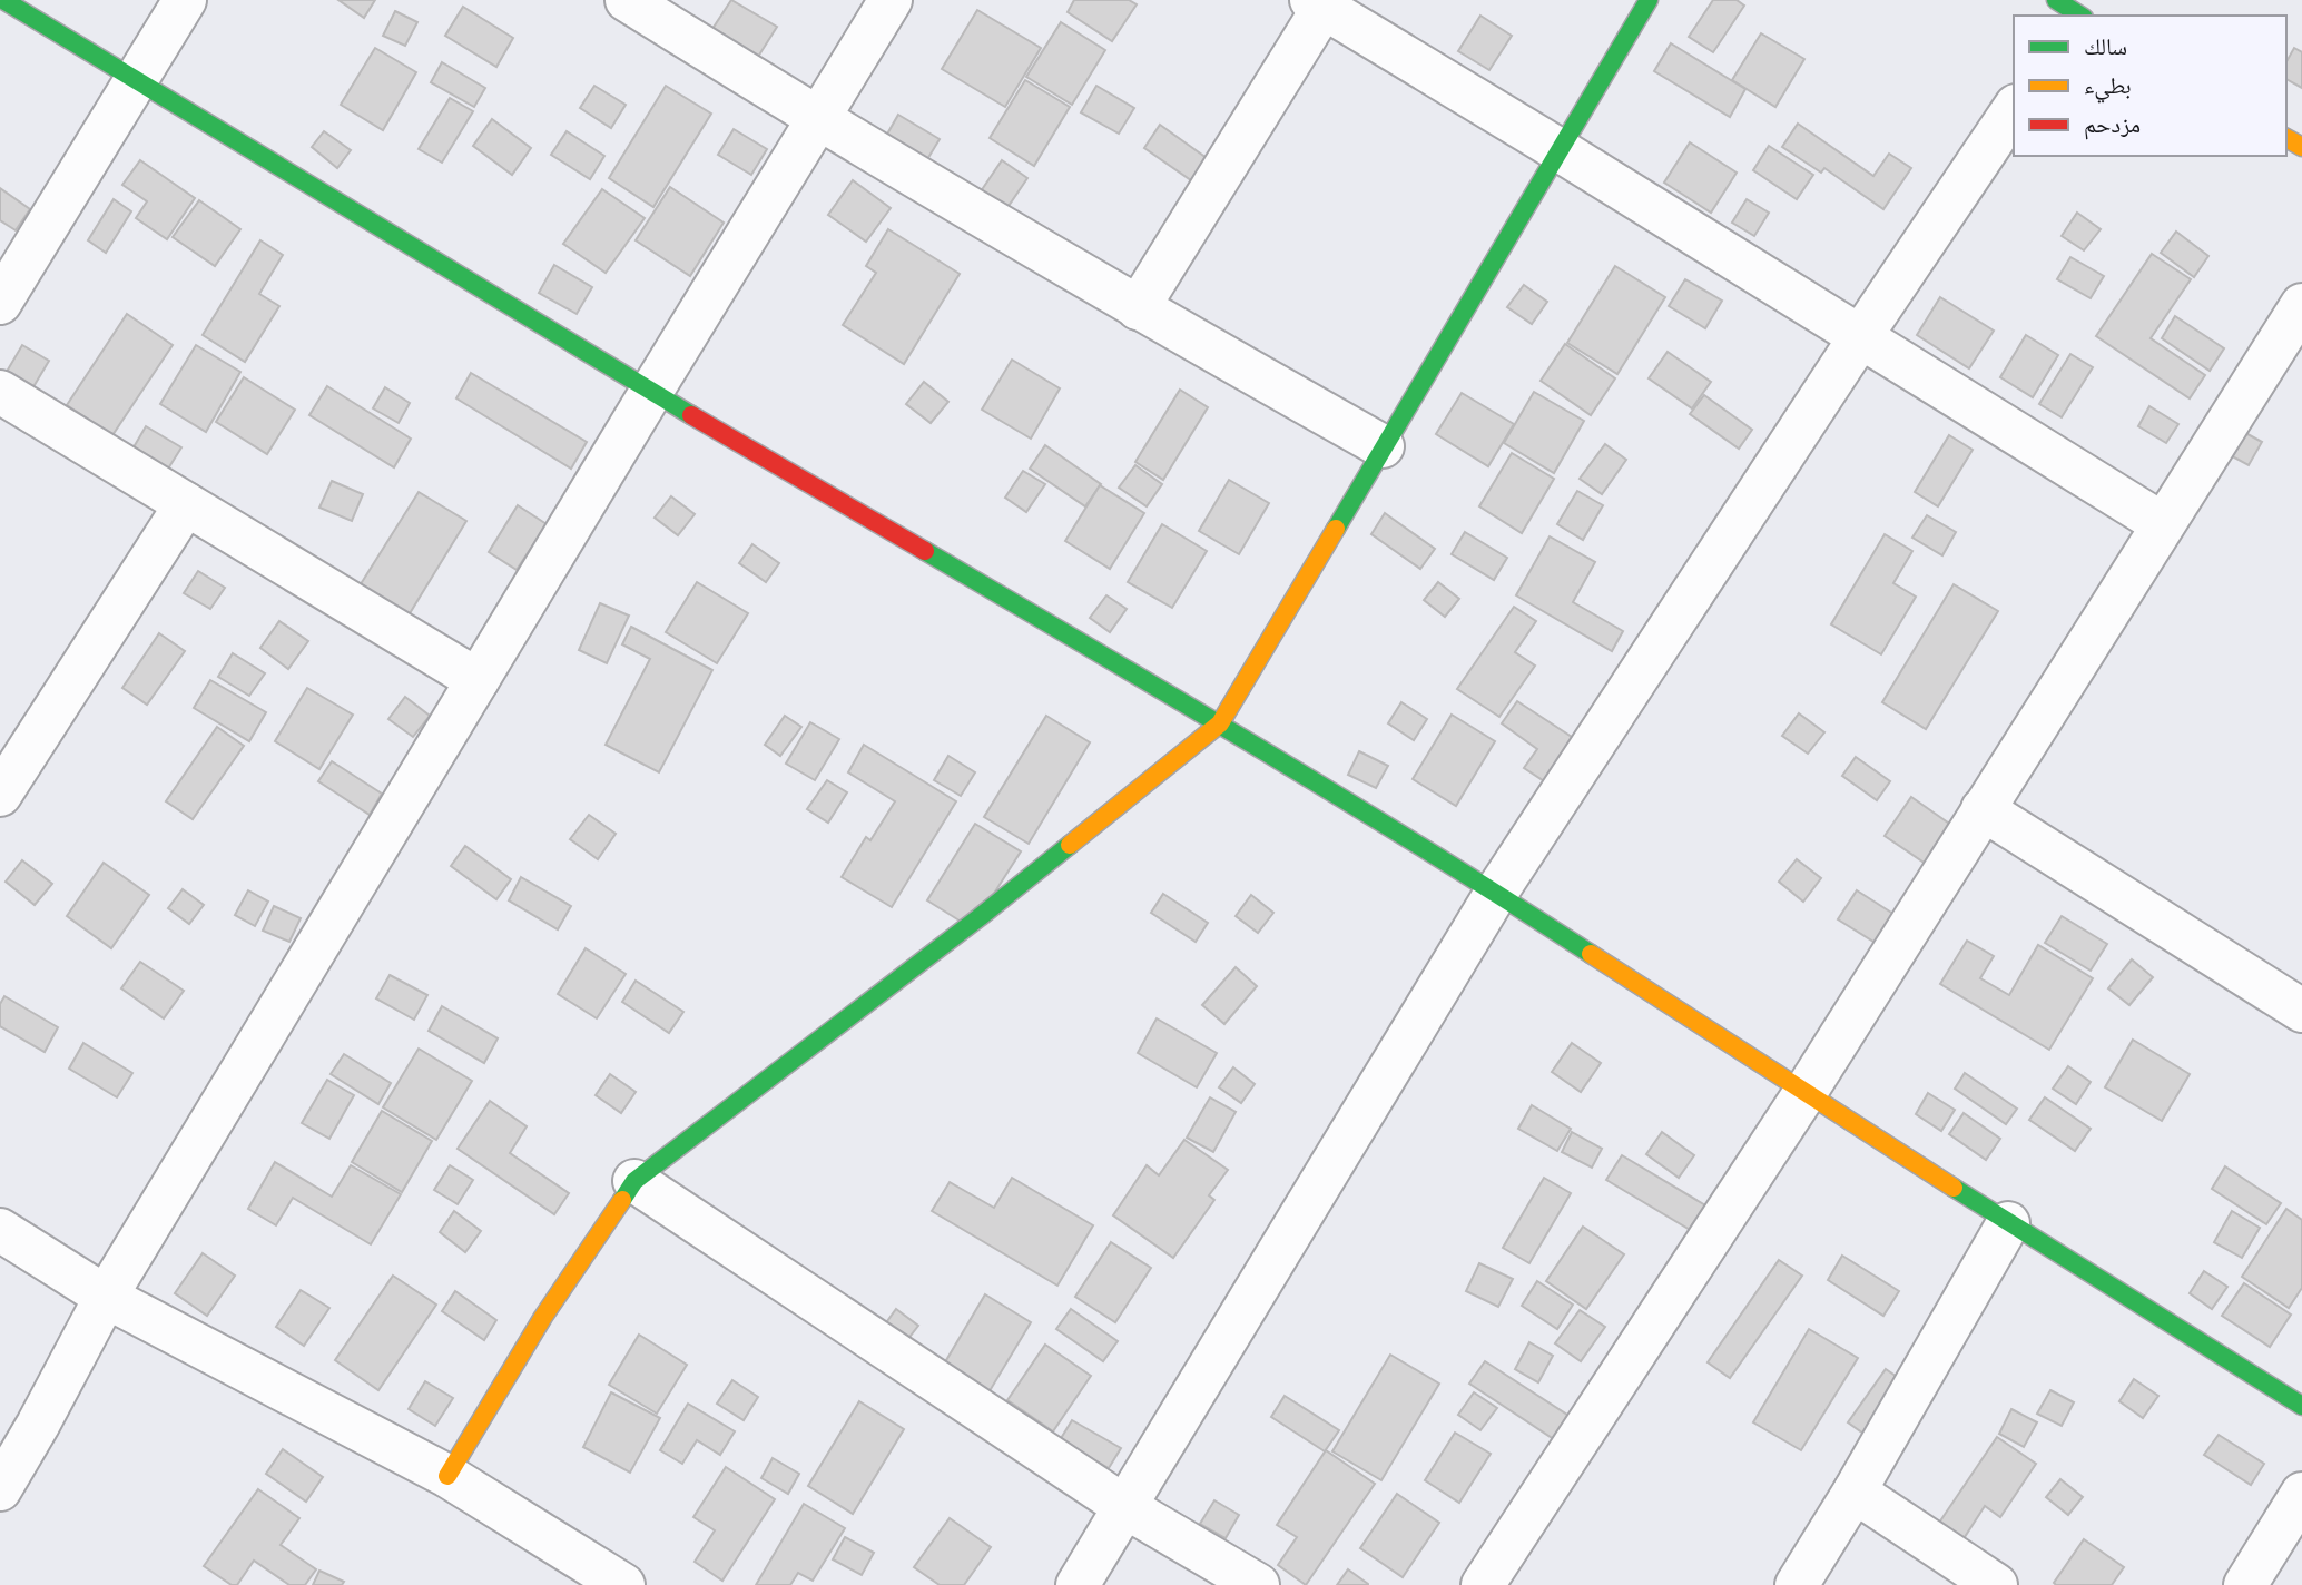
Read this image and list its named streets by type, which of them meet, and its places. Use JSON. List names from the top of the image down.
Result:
{
  "legend": ["سالك", "بطيء", "مزدحم"]
}
